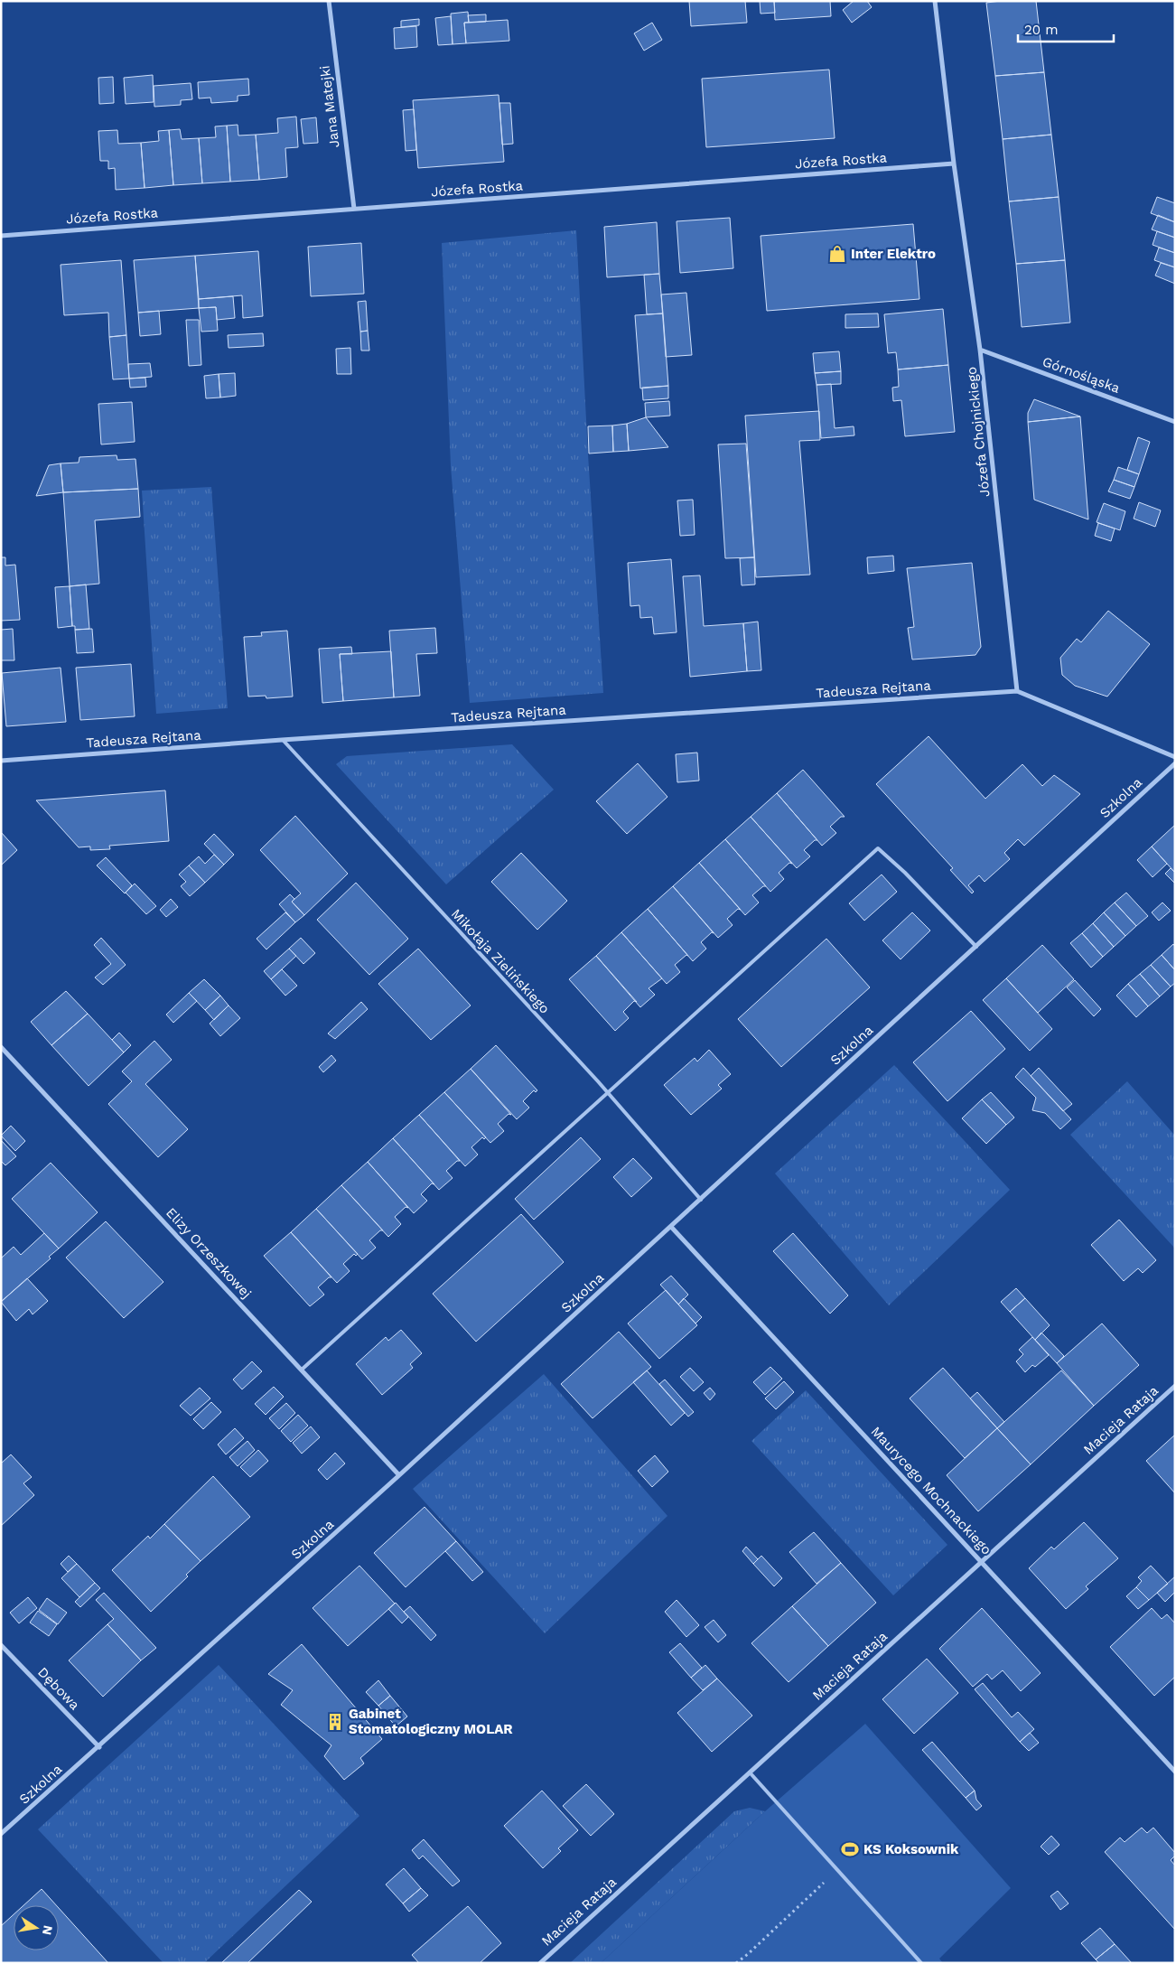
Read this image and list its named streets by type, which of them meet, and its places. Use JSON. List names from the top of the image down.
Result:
{
  "streets": {
    "street": [
      "Jana Matejki",
      "Józefa Rostka",
      "Górnośląska",
      "Józefa Chojnickiego",
      "Tadeusza Rejtana",
      "Szkolna",
      "Elizy Orzeszkowej",
      "Macieja Rataja",
      "Maurycego Mochnackiego",
      "Dębowa"
    ],
    "lane": ["Mikołaja Zielińskiego"]
  },
  "crossings": [
    ["Jana Matejki", "Józefa Rostka"],
    ["Józefa Rostka", "Józefa Chojnickiego"],
    ["Górnośląska", "Józefa Chojnickiego"],
    ["Józefa Chojnickiego", "Tadeusza Rejtana"],
    ["Tadeusza Rejtana", "Mikołaja Zielińskiego"],
    ["Szkolna", "Mikołaja Zielińskiego"],
    ["Szkolna", "Elizy Orzeszkowej"],
    ["Szkolna", "Maurycego Mochnackiego"],
    ["Szkolna", "Dębowa"],
    ["Macieja Rataja", "Maurycego Mochnackiego"]
  ],
  "places": {
    "shop": ["Inter Elektro"],
    "building": ["Gabinet Stomatologiczny MOLAR"],
    "sports": ["KS Koksownik"]
  },
  "scale_bar": "20 m",
  "north": "right"
}
